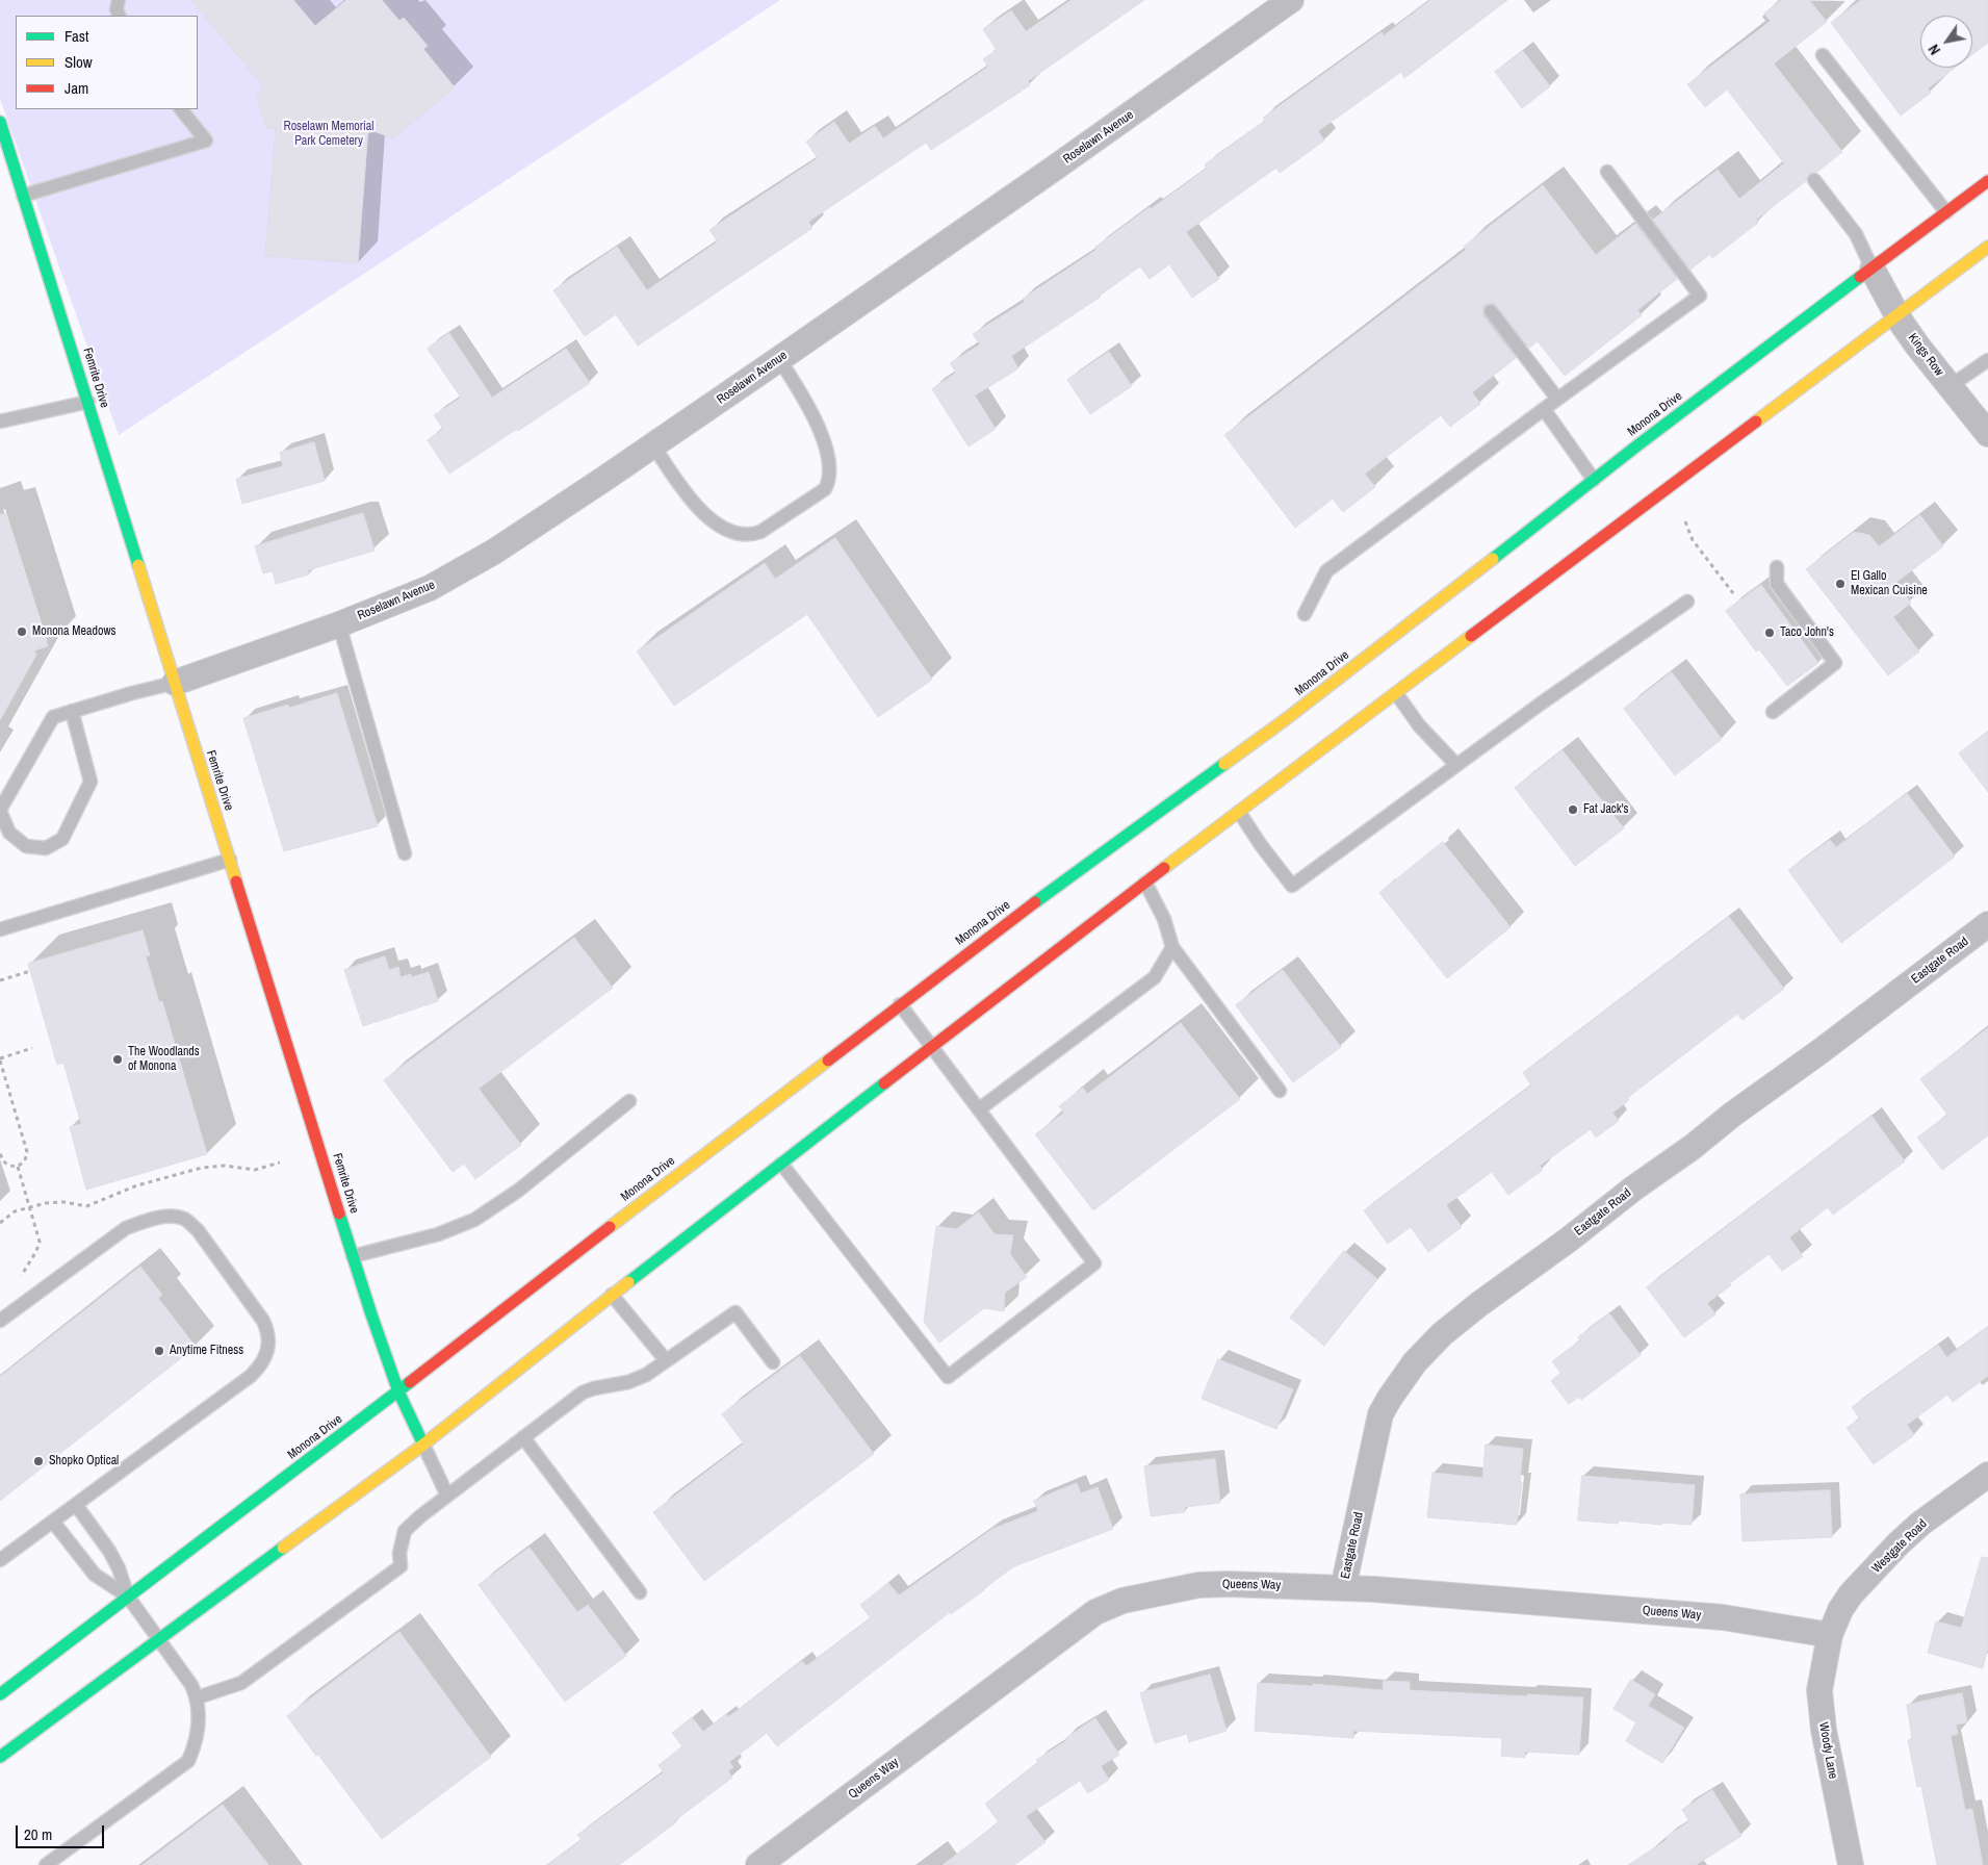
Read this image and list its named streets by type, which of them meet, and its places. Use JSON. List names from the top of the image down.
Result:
{
  "streets": {
    "street": [
      "Roselawn Avenue",
      "Kings Row",
      "Femrite Drive",
      "Monona Drive",
      "Eastgate Road",
      "Westgate Road",
      "Queens Way",
      "Woody Lane"
    ]
  },
  "crossings": [
    ["Roselawn Avenue", "Femrite Drive"],
    ["Kings Row", "Monona Drive"],
    ["Femrite Drive", "Monona Drive"],
    ["Eastgate Road", "Queens Way"],
    ["Westgate Road", "Queens Way"],
    ["Westgate Road", "Woody Lane"],
    ["Queens Way", "Woody Lane"]
  ],
  "parks": ["Roselawn Memorial Park Cemetery"],
  "places": [
    "El Gallo Mexican Cuisine",
    "Monona Meadows",
    "Taco John's",
    "Fat Jack's",
    "The Woodlands of Monona",
    "Anytime Fitness",
    "Shopko Optical"
  ],
  "legend": ["Fast", "Slow", "Jam"],
  "scale_bar": "20 m",
  "north": "bottom left"
}
